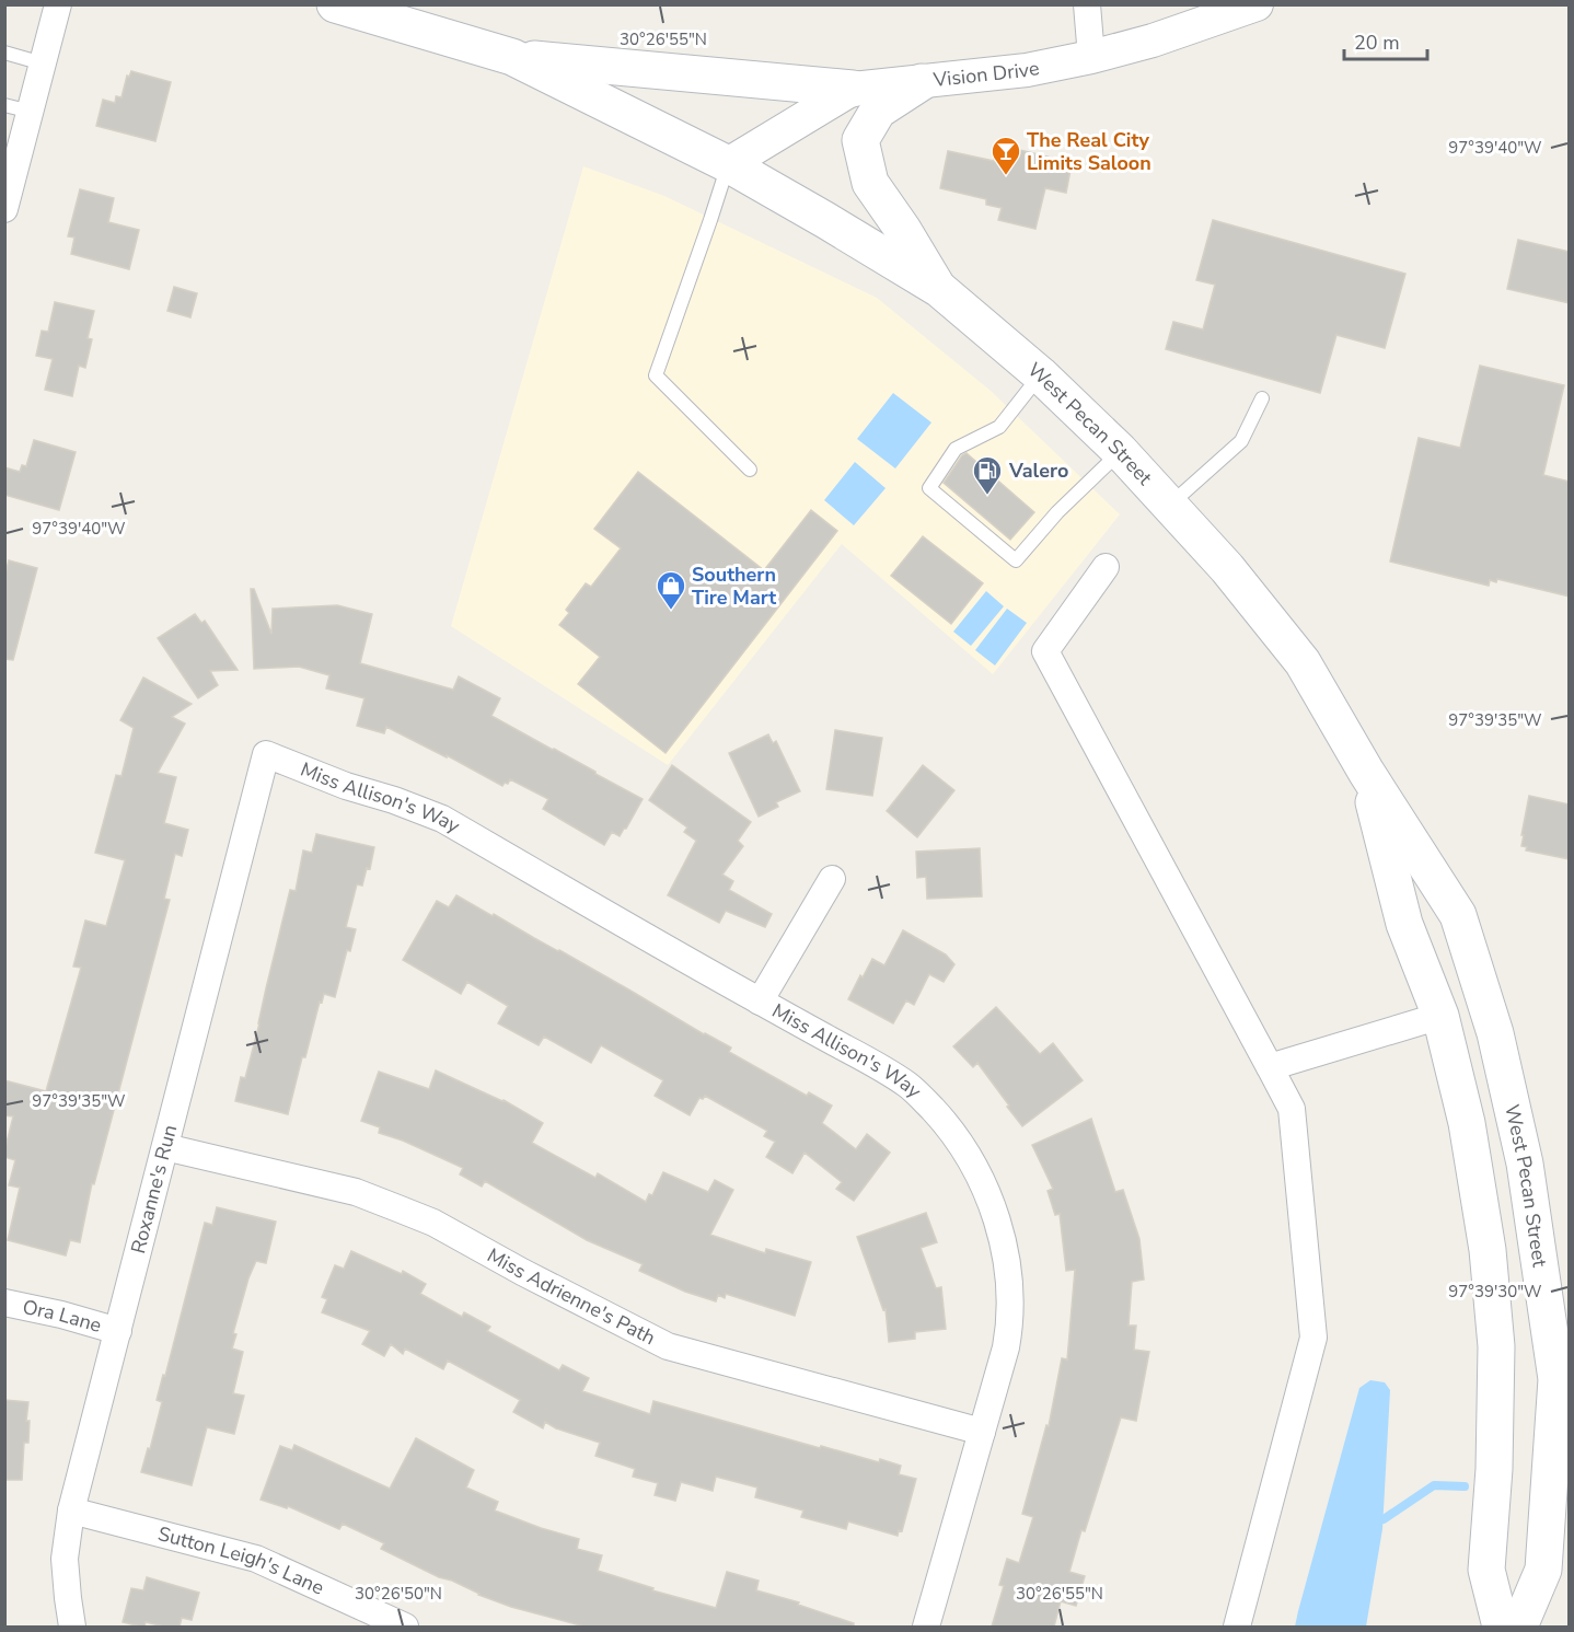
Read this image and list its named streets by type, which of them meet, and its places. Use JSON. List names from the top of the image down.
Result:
{
  "streets": {
    "main road": ["West Pecan Street"],
    "street": [
      "Vision Drive",
      "Miss Allison's Way",
      "Roxanne's Run",
      "Miss Adrienne's Path",
      "Ora Lane",
      "Sutton Leigh's Lane"
    ]
  },
  "crossings": [
    ["Vision Drive", "West Pecan Street"],
    ["Miss Allison's Way", "Roxanne's Run"],
    ["Miss Allison's Way", "Miss Adrienne's Path"],
    ["Roxanne's Run", "Miss Adrienne's Path"],
    ["Roxanne's Run", "Ora Lane"],
    ["Roxanne's Run", "Sutton Leigh's Lane"]
  ],
  "places": {
    "bar": ["The Real City Limits Saloon"],
    "fuel station": ["Valero"],
    "shop": ["Southern Tire Mart"]
  },
  "scale_bar": "20 m",
  "coordinates": [
    "30°26'55\"N",
    "97°39'40\"W",
    "97°39'35\"W",
    "97°39'30\"W",
    "30°26'50\"N"
  ]
}
